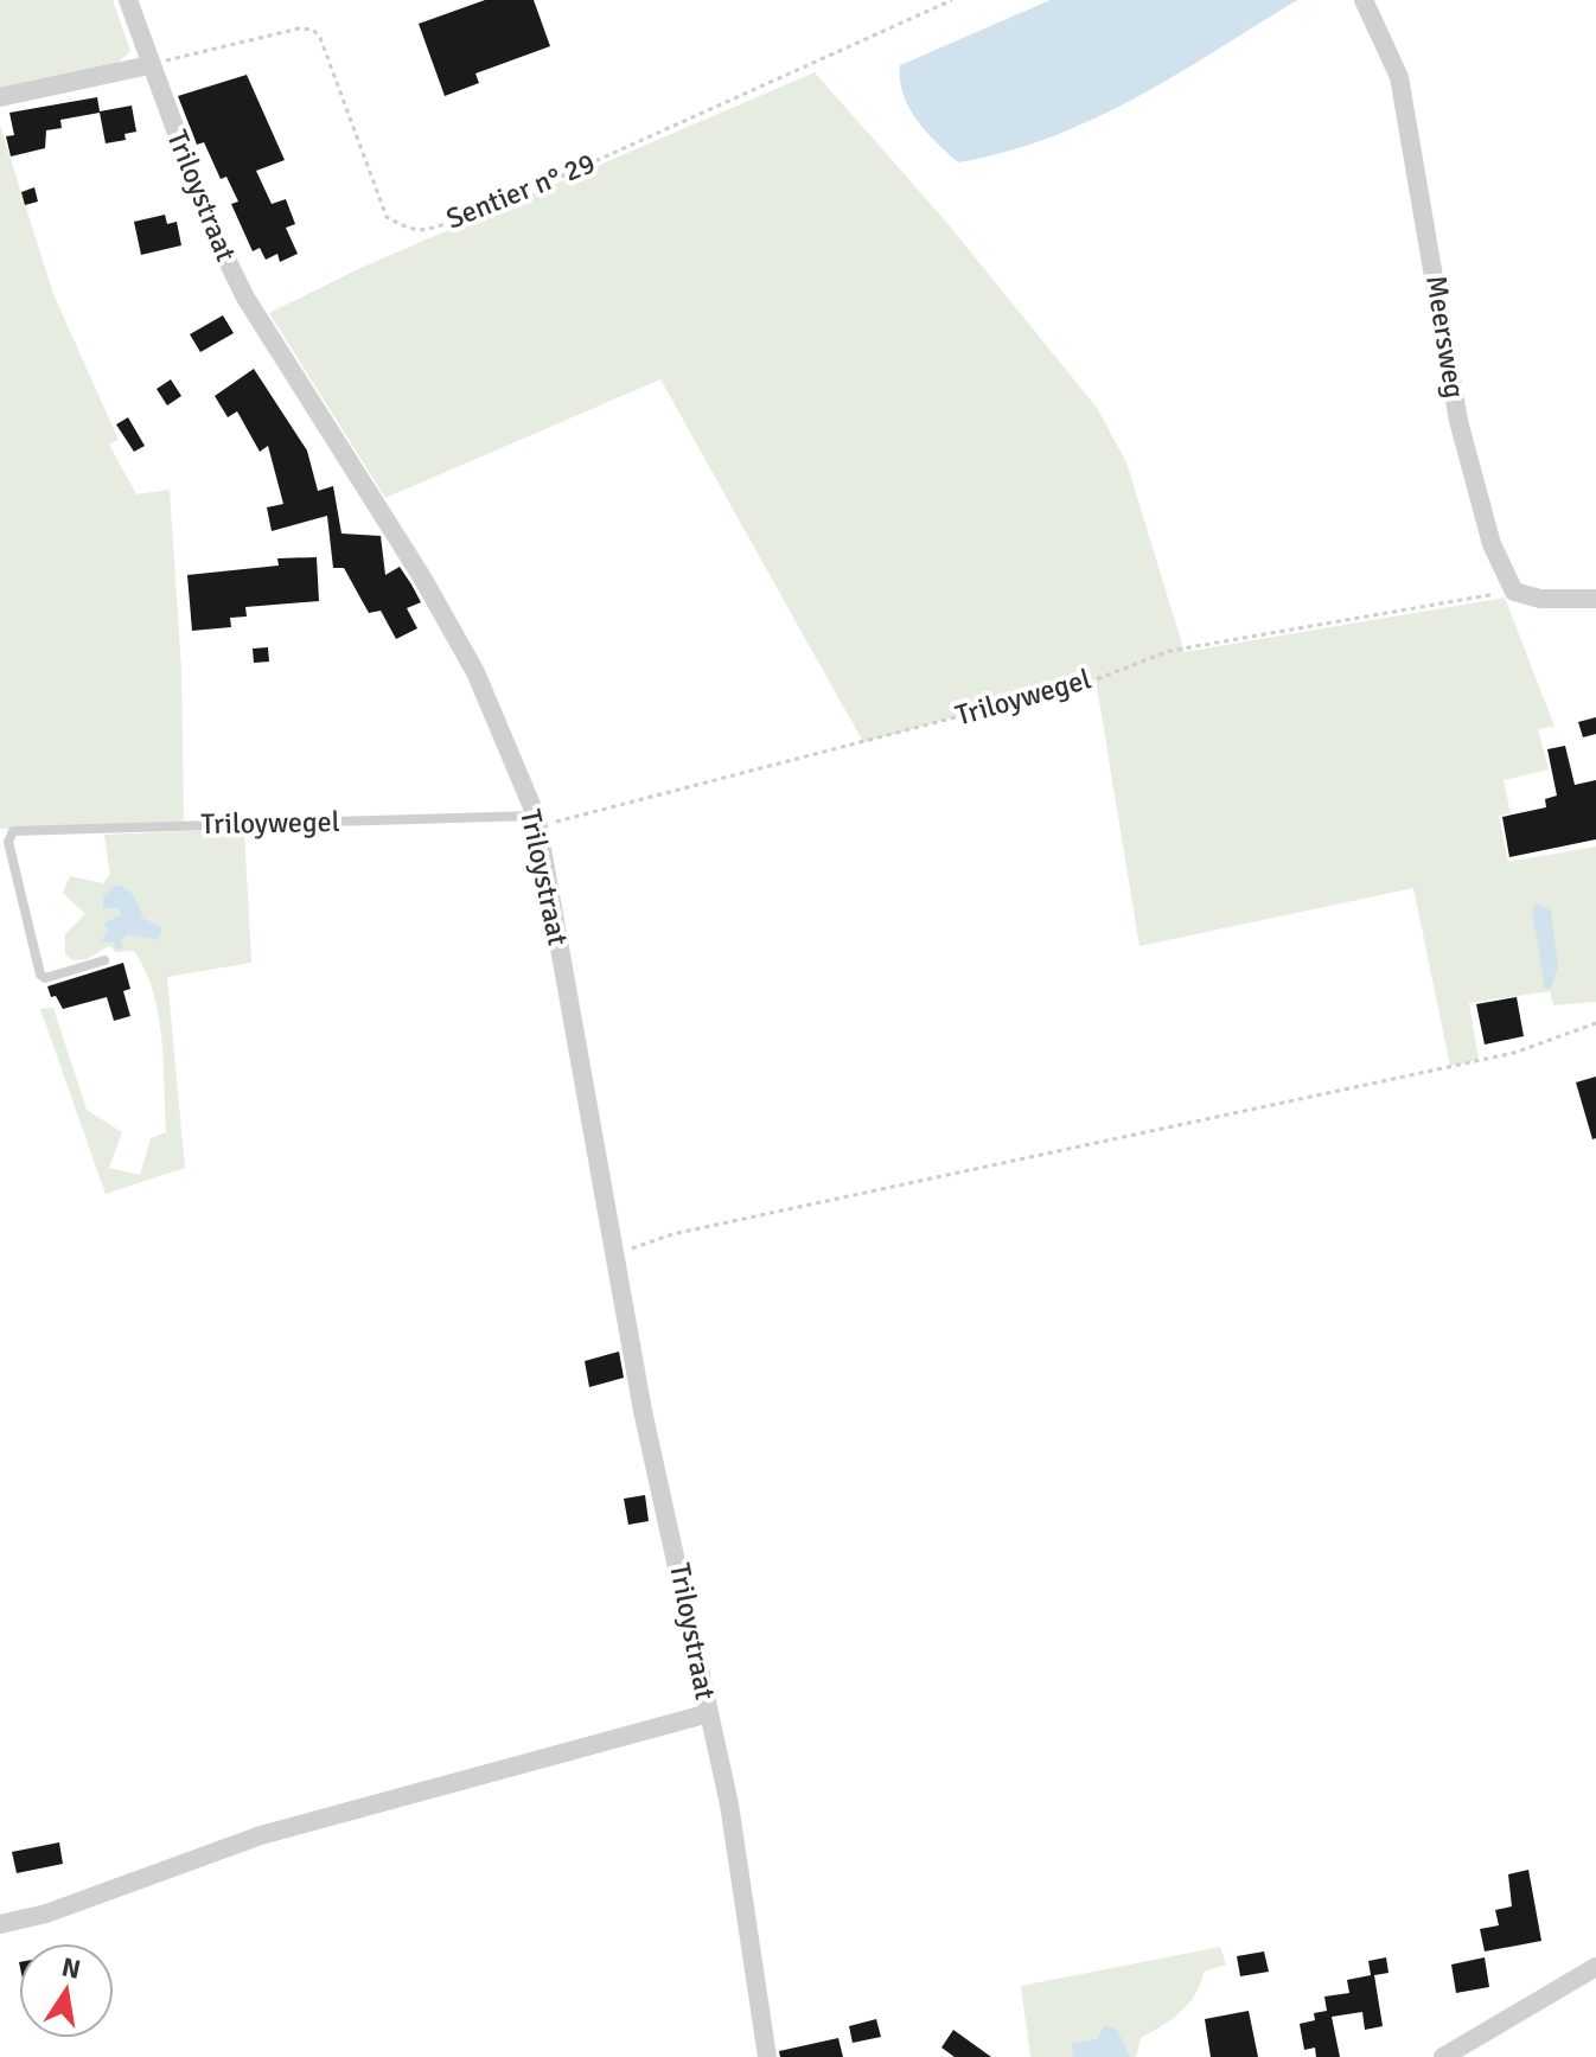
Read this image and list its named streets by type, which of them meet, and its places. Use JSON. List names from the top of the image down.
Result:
{
  "streets": {
    "street": ["Triloystraat", "Meersweg"],
    "lane": ["Triloywegel"],
    "path": ["Sentier n° 29"]
  },
  "crossings": [
    ["Sentier n° 29", "Triloystraat"],
    ["Triloystraat", "Triloywegel"],
    ["Meersweg", "Triloywegel"]
  ],
  "north": "top"
}
